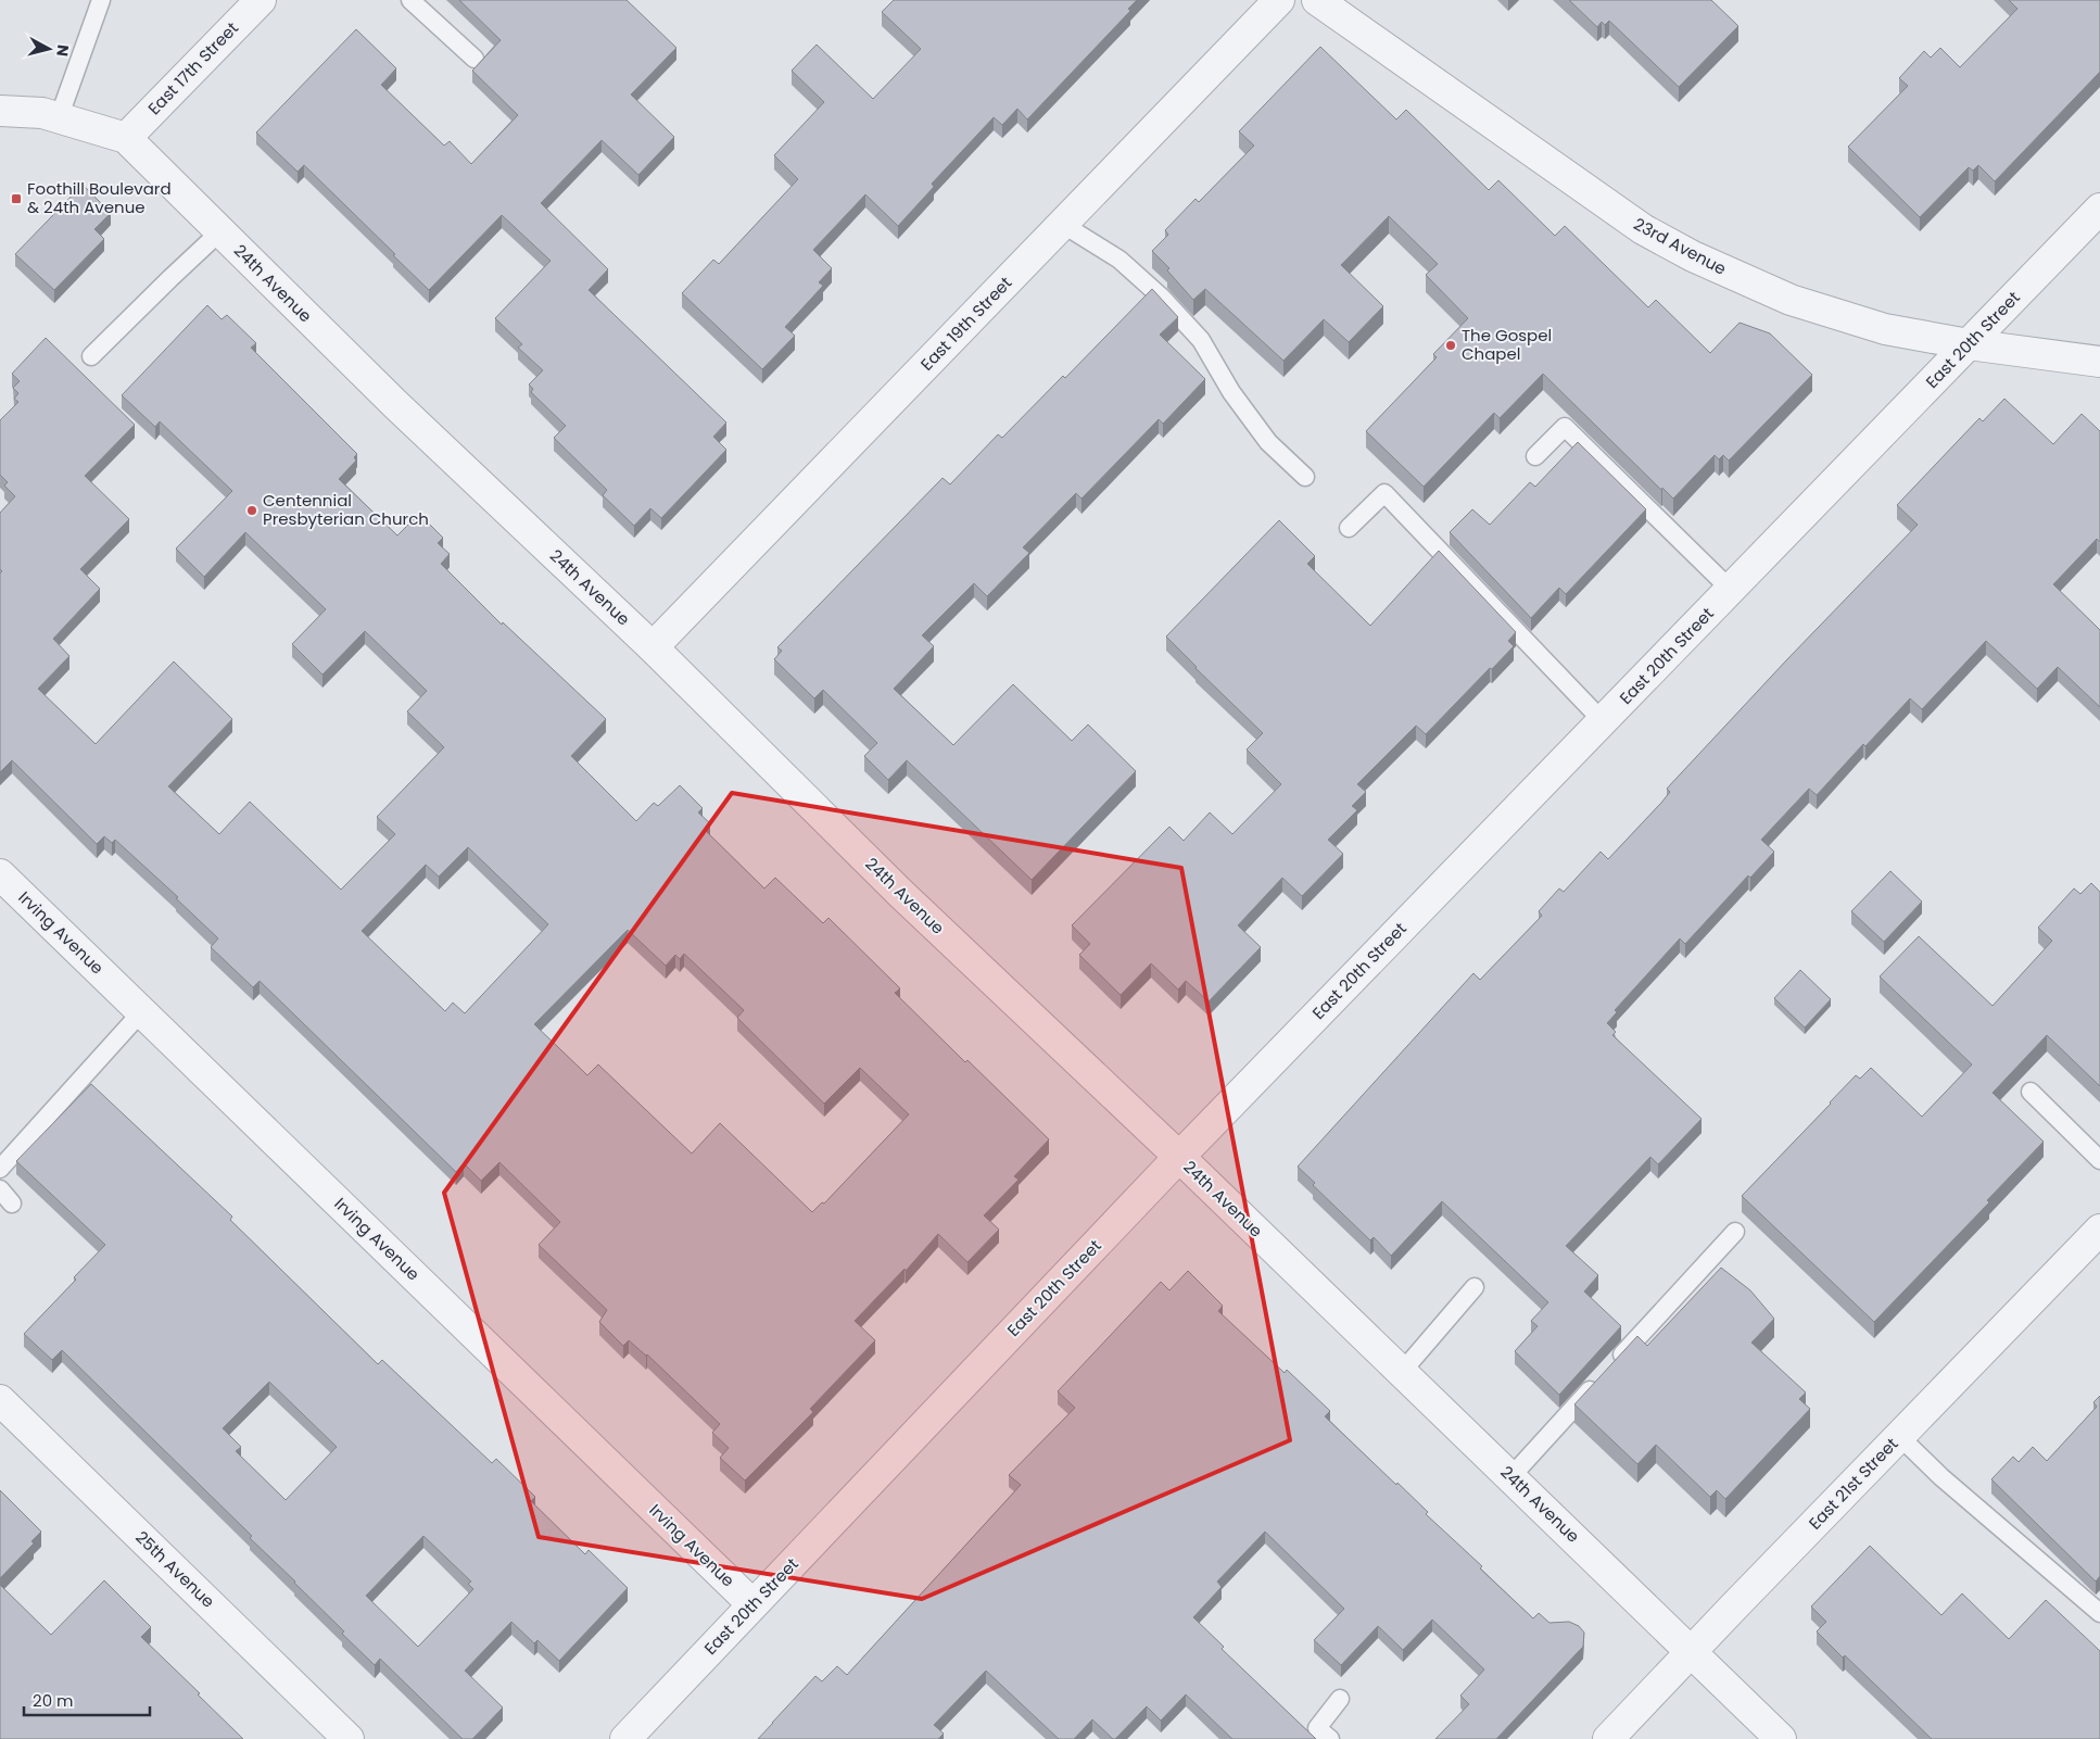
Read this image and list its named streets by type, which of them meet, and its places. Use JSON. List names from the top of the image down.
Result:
{
  "streets": {
    "street": [
      "East 17th Street",
      "23rd Avenue",
      "24th Avenue",
      "East 19th Street",
      "East 20th Street",
      "Irving Avenue",
      "East 21st Street",
      "25th Avenue"
    ]
  },
  "crossings": [
    ["East 17th Street", "24th Avenue"],
    ["23rd Avenue", "East 20th Street"],
    ["24th Avenue", "East 19th Street"],
    ["24th Avenue", "East 20th Street"],
    ["24th Avenue", "East 21st Street"],
    ["East 20th Street", "Irving Avenue"]
  ],
  "places": {
    "transit": ["Foothill Boulevard & 24th Avenue"],
    "other": ["The Gospel Chapel", "Centennial Presbyterian Church"]
  },
  "scale_bar": "20 m",
  "north": "right"
}
